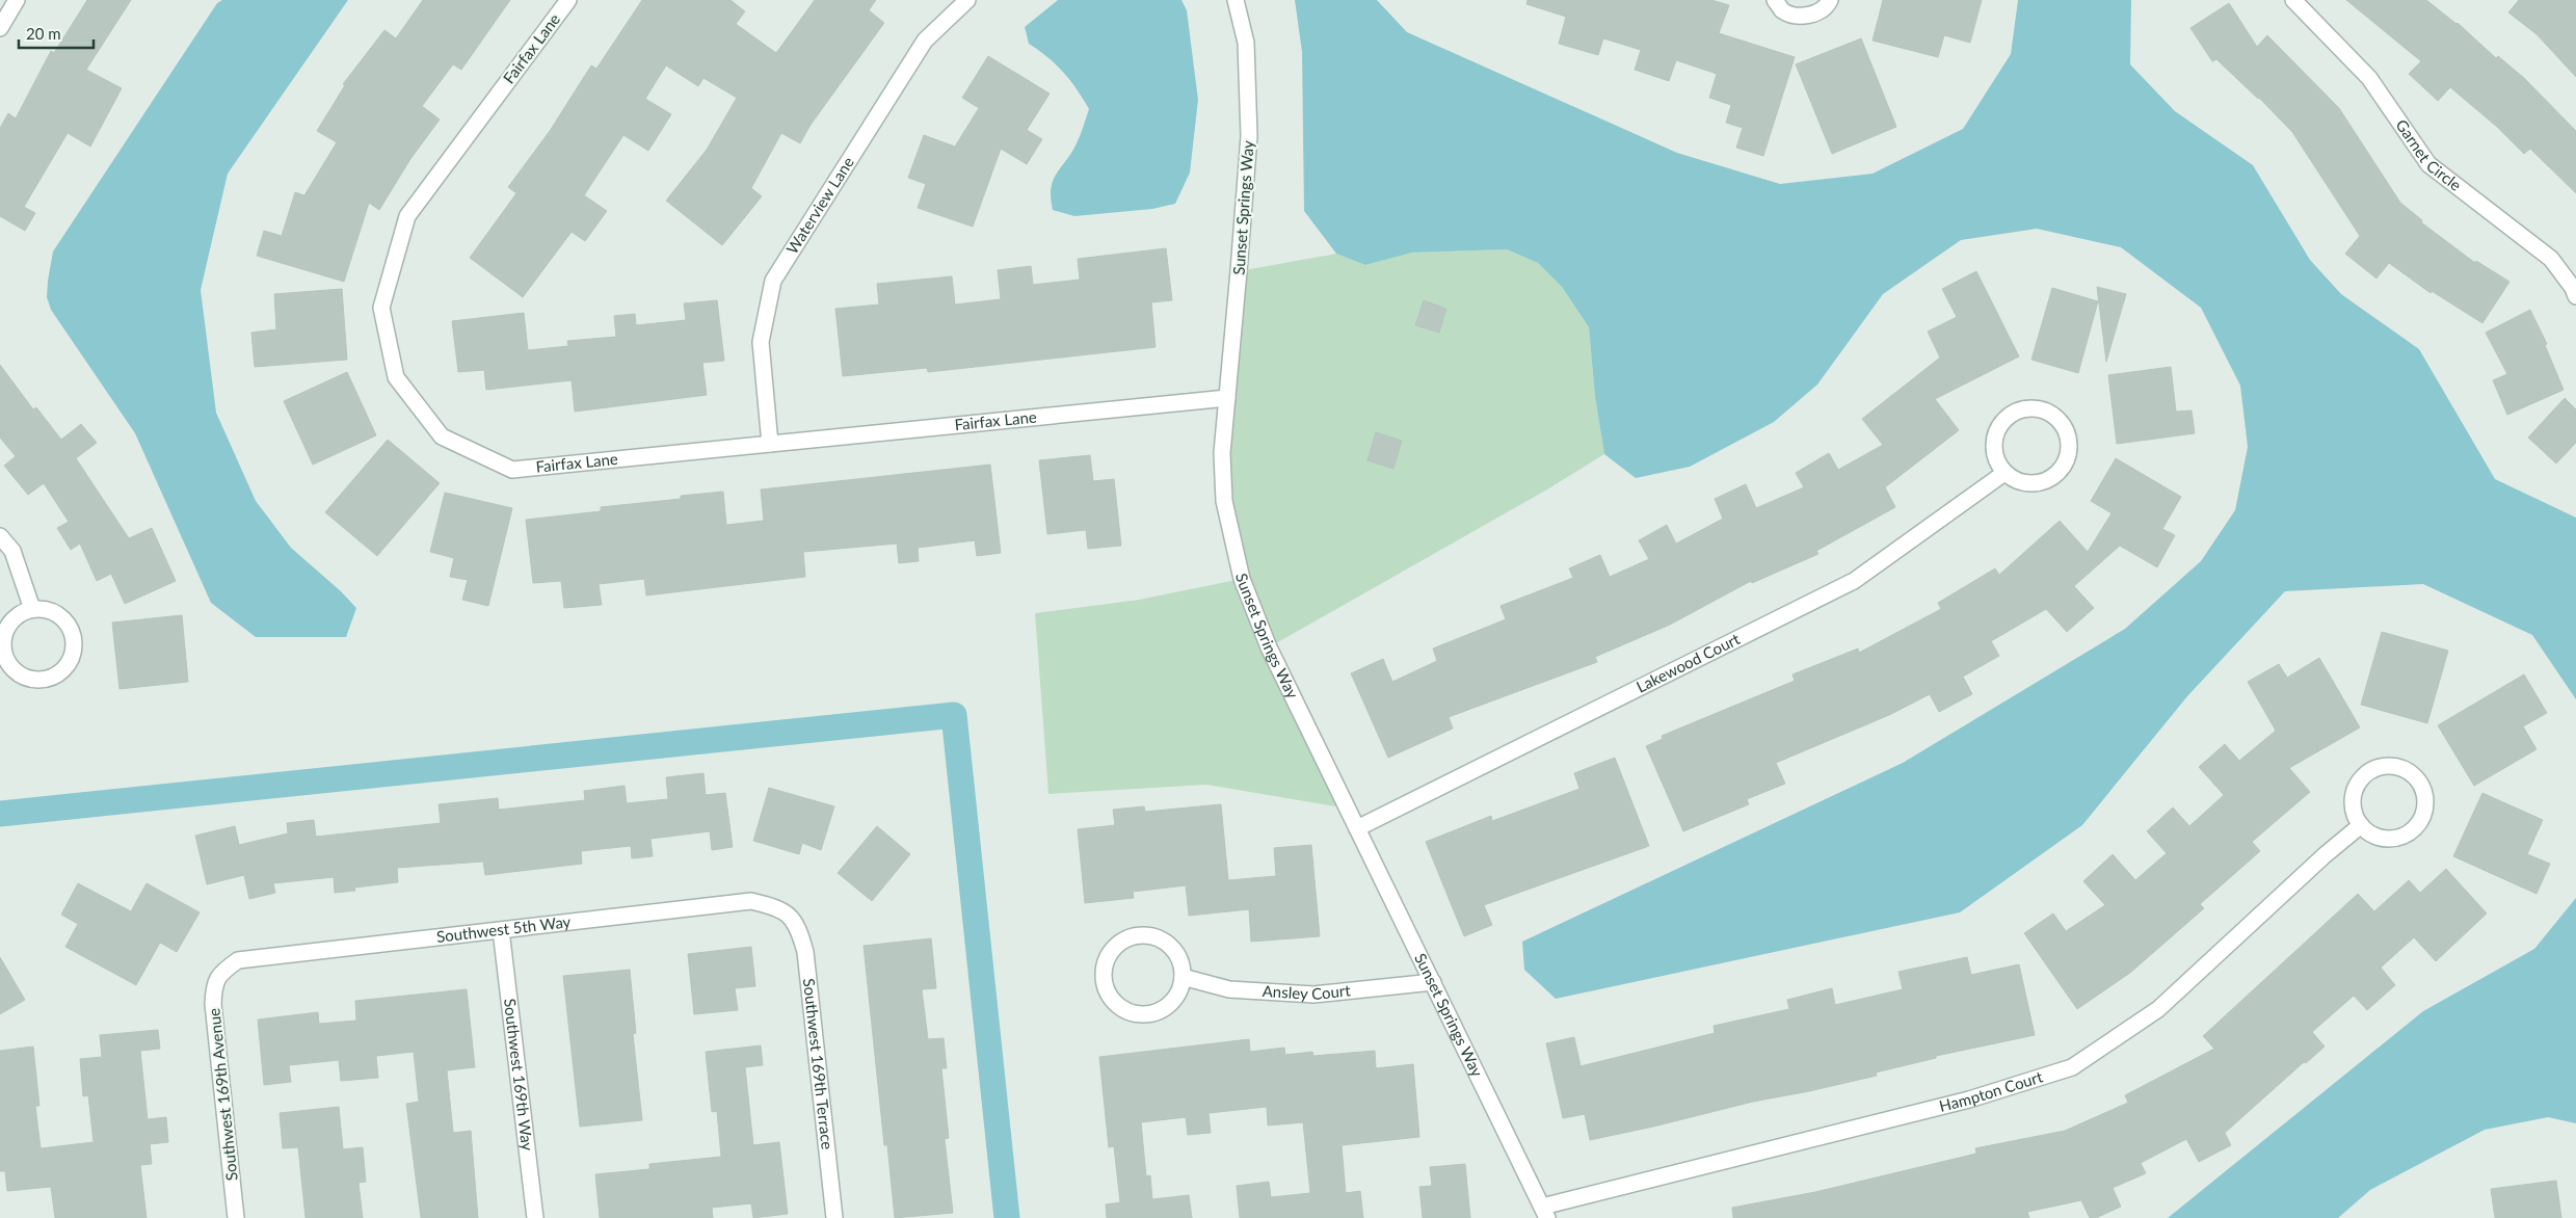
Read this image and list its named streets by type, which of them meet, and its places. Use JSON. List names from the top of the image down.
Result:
{
  "streets": {
    "street": [
      "Fairfax Lane",
      "Garnet Circle",
      "Waterview Lane",
      "Sunset Springs Way",
      "Lakewood Court",
      "Southwest 5th Way",
      "Ansley Court",
      "Southwest 169th Terrace",
      "Southwest 169th Way",
      "Hampton Court",
      "Southwest 169th Avenue"
    ]
  },
  "crossings": [
    ["Fairfax Lane", "Waterview Lane"],
    ["Fairfax Lane", "Sunset Springs Way"],
    ["Sunset Springs Way", "Lakewood Court"],
    ["Sunset Springs Way", "Ansley Court"],
    ["Sunset Springs Way", "Hampton Court"],
    ["Southwest 5th Way", "Southwest 169th Terrace"],
    ["Southwest 5th Way", "Southwest 169th Way"],
    ["Southwest 5th Way", "Southwest 169th Avenue"]
  ],
  "scale_bar": "20 m"
}
